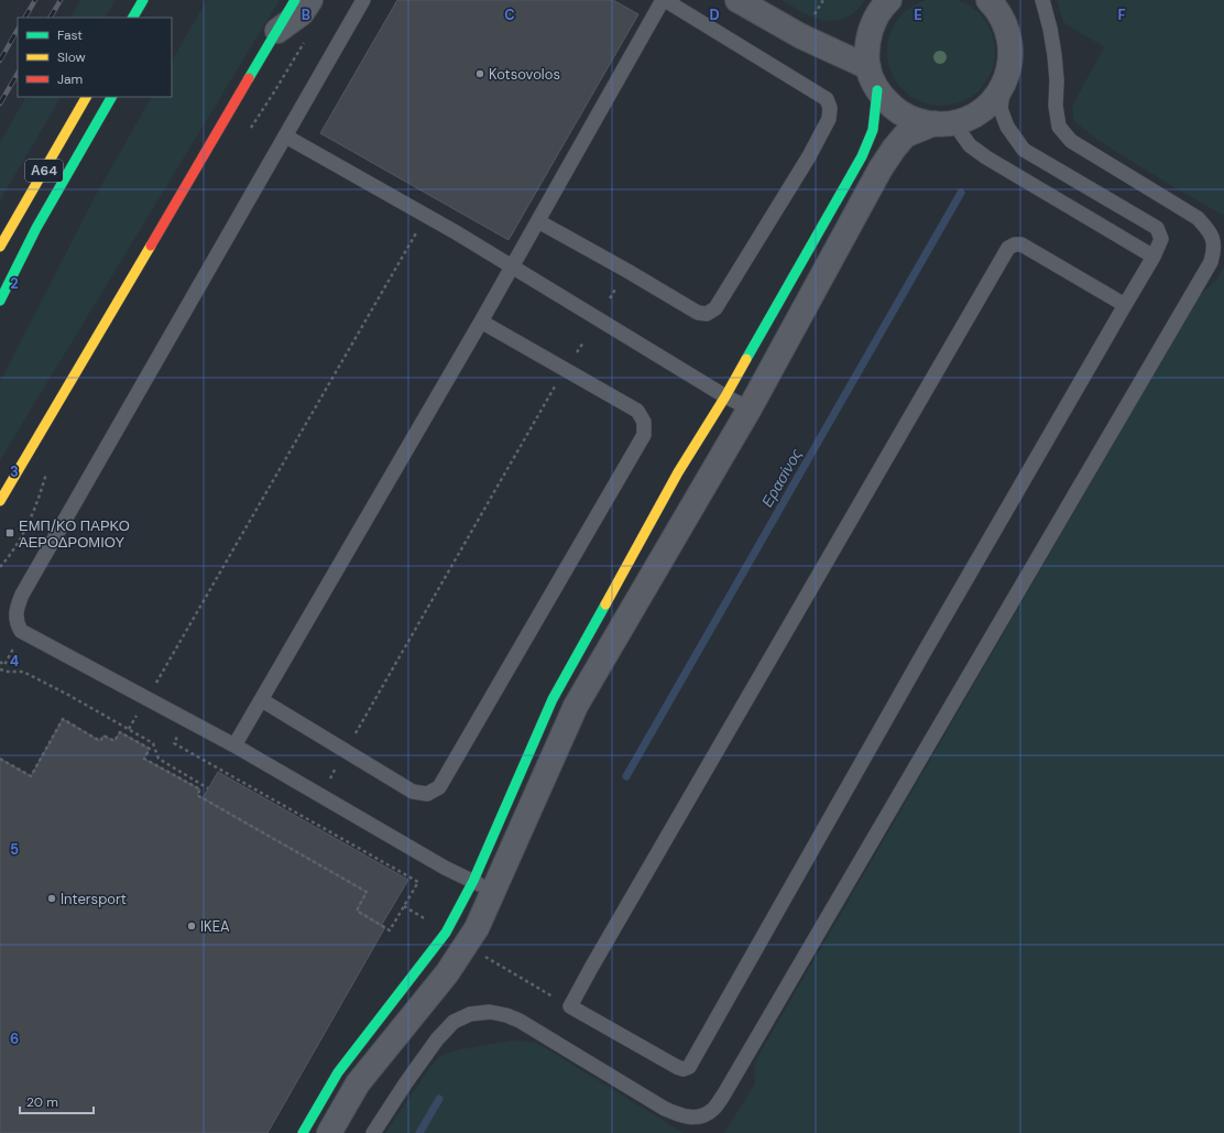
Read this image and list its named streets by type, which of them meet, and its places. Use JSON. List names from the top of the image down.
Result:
{
  "streets": {
    "main road": ["Α64"]
  },
  "water": ["Ερασίνος"],
  "places": {
    "other": ["Kotsovolos", "Intersport", "IKEA"],
    "transit": ["ΕΜΠ/ΚΟ ΠΑΡΚΟ ΑΕΡΟΔΡΟΜΙΟΥ"]
  },
  "legend": ["Fast", "Slow", "Jam"],
  "scale_bar": "20 m",
  "grid": {
    "columns": [
      "B",
      "C",
      "D",
      "E",
      "F"
    ],
    "rows": [
      "2",
      "3",
      "4",
      "5",
      "6"
    ]
  }
}
